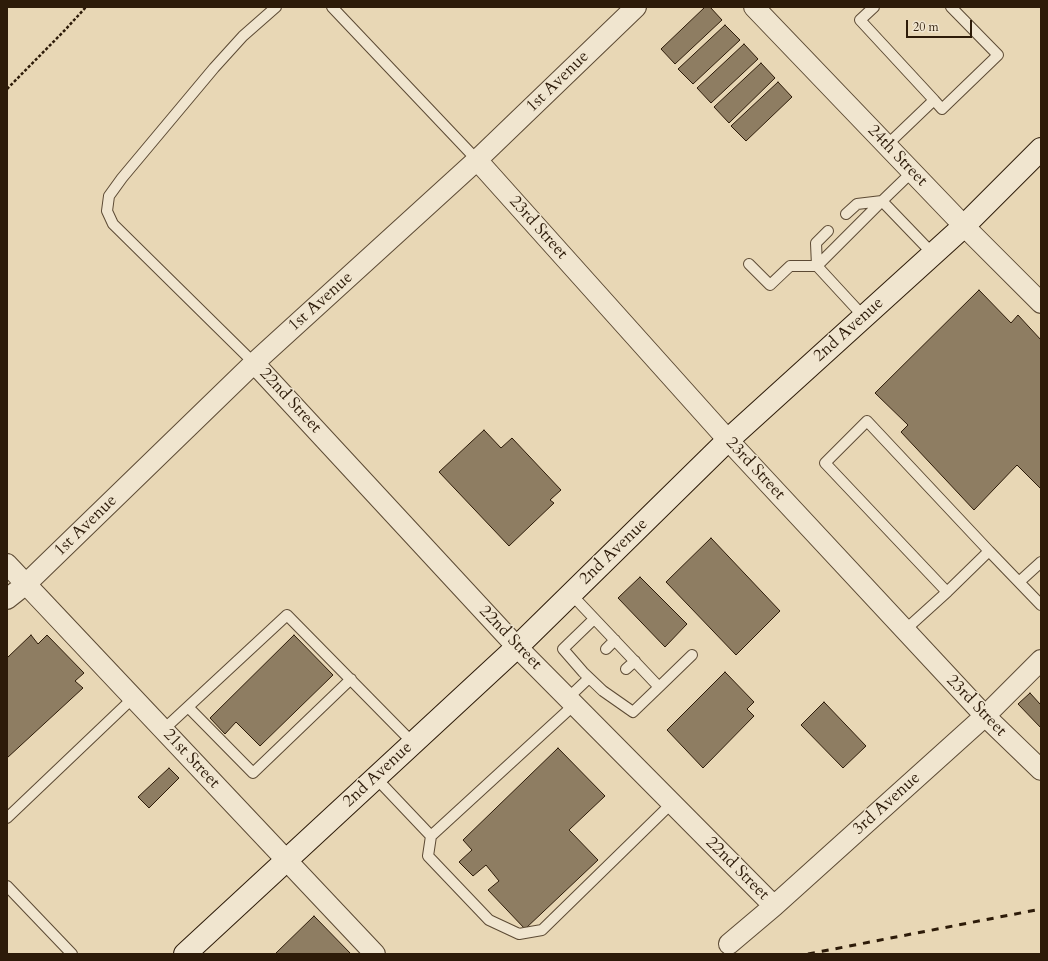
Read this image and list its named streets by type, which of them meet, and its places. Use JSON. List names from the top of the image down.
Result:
{
  "streets": {
    "main road": ["2nd Avenue"],
    "street": [
      "1st Avenue",
      "24th Street",
      "23rd Street",
      "22nd Street",
      "21st Street",
      "3rd Avenue"
    ]
  },
  "crossings": [
    ["1st Avenue", "23rd Street"],
    ["1st Avenue", "22nd Street"],
    ["1st Avenue", "21st Street"],
    ["24th Street", "2nd Avenue"],
    ["23rd Street", "2nd Avenue"],
    ["23rd Street", "3rd Avenue"],
    ["2nd Avenue", "22nd Street"],
    ["2nd Avenue", "21st Street"],
    ["22nd Street", "3rd Avenue"]
  ],
  "scale_bar": "20 m"
}
